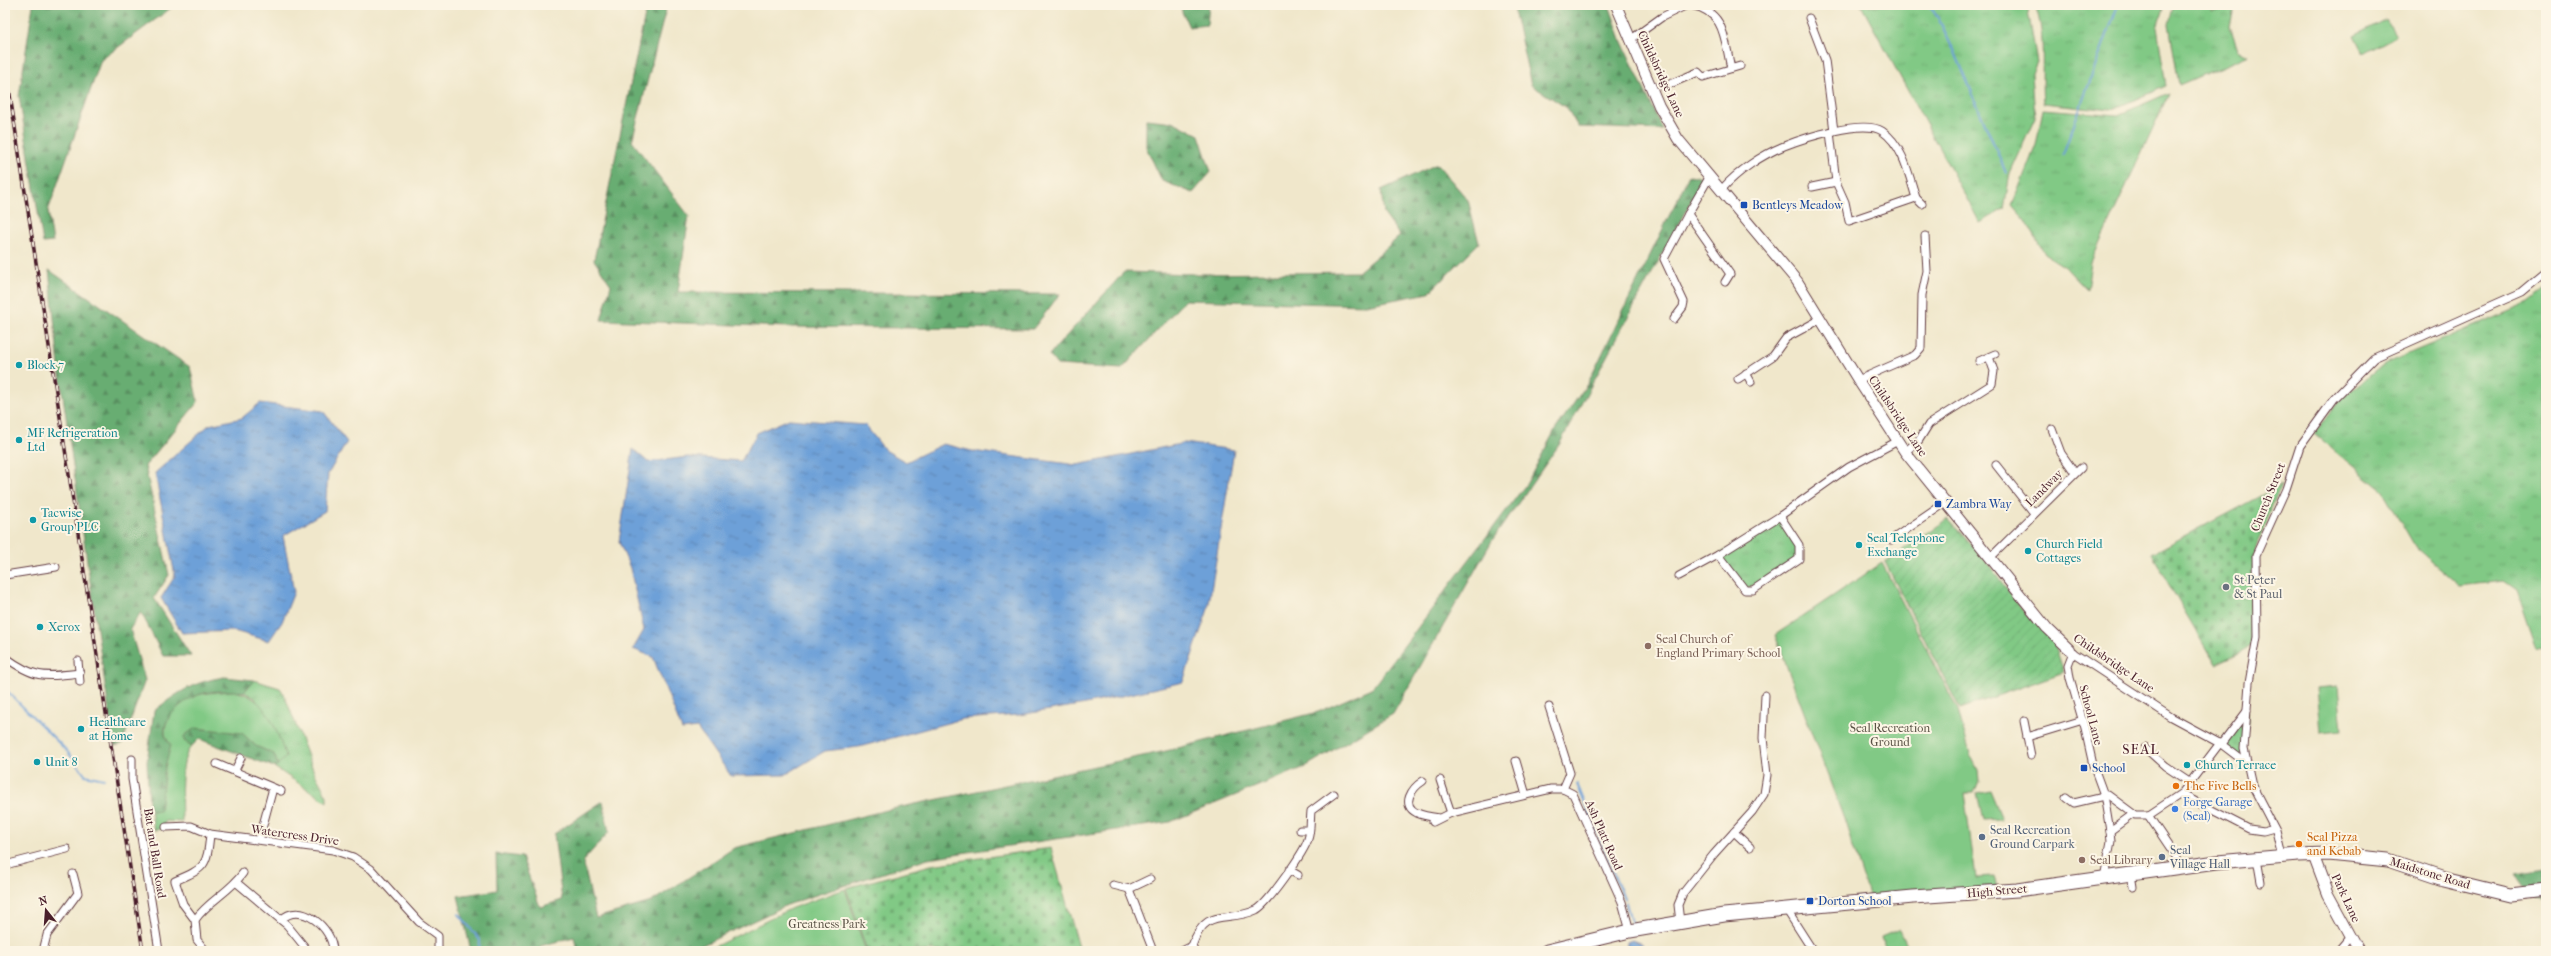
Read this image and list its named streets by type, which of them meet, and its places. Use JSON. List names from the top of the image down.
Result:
{
  "streets": {
    "highway": ["Maidstone Road", "High Street"],
    "street": [
      "Childsbridge Lane",
      "Landway",
      "Church Street",
      "School Lane",
      "Watercress Drive",
      "Ash Platt Road",
      "Bat and Ball Road",
      "Park Lane"
    ]
  },
  "crossings": [
    ["Childsbridge Lane", "Landway"],
    ["Childsbridge Lane", "Church Street"],
    ["Childsbridge Lane", "School Lane"],
    ["Church Street", "High Street"],
    ["School Lane", "High Street"],
    ["Ash Platt Road", "High Street"],
    ["Maidstone Road", "High Street"],
    ["Maidstone Road", "Park Lane"],
    ["High Street", "Park Lane"]
  ],
  "districts": ["SEAL"],
  "parks": ["Seal Recreation Ground", "Greatness Park"],
  "places": {
    "transit": [
      "Bentleys Meadow",
      "Zambra Way",
      "School",
      "Dorton School"
    ],
    "other": [
      "Block 7",
      "MF Refrigeration Ltd",
      "Tacwise Group PLC",
      "Seal Telephone Exchange",
      "Church Field Cottages",
      "St Peter & St Paul",
      "Xerox",
      "Seal Church of England Primary School",
      "Healthcare at Home",
      "Unit 8",
      "Church Terrace",
      "The Five Bells",
      "Forge Garage (Seal)",
      "Seal Recreation Ground Carpark",
      "Seal Pizza and Kebab",
      "Seal Village Hall",
      "Seal Library"
    ]
  },
  "north": "top"
}
